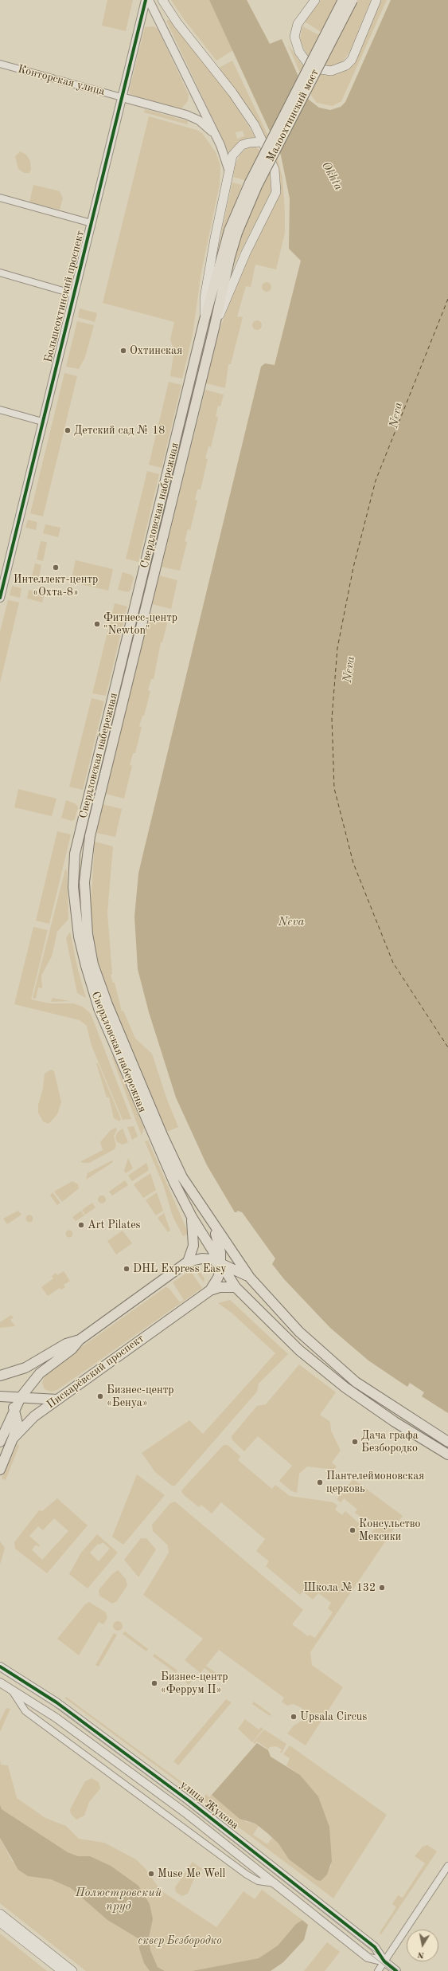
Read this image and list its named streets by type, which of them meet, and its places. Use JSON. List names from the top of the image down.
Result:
{
  "streets": {
    "main road": ["Малоохтинский мост", "Свердловская набережная", "Пискарёвский проспект"],
    "street": ["Конторская улица", "Большеохтинский проспект", "улица Жукова"]
  },
  "crossings": [
    ["Конторская улица", "Большеохтинский проспект"],
    ["Малоохтинский мост", "Свердловская набережная"],
    ["Свердловская набережная", "Пискарёвский проспект"]
  ],
  "water": ["Okhta", "Neva", "Полюстровский пруд"],
  "parks": ["сквер Безбородко"],
  "places": [
    "Охтинская",
    "Детский сад № 18",
    "Интеллект-центр «Охта-8»",
    "Фитнесс-центр \"Newton\"",
    "Art Pilates",
    "DHL Express Easy",
    "Бизнес-центр «Бенуа»",
    "Дача графа Безбородко",
    "Пантелеймоновская церковь",
    "Консульство Мексики",
    "Школа № 132",
    "Бизнес-центр «Феррум II»",
    "Upsala Circus",
    "Muse Me Well"
  ],
  "north": "bottom"
}
